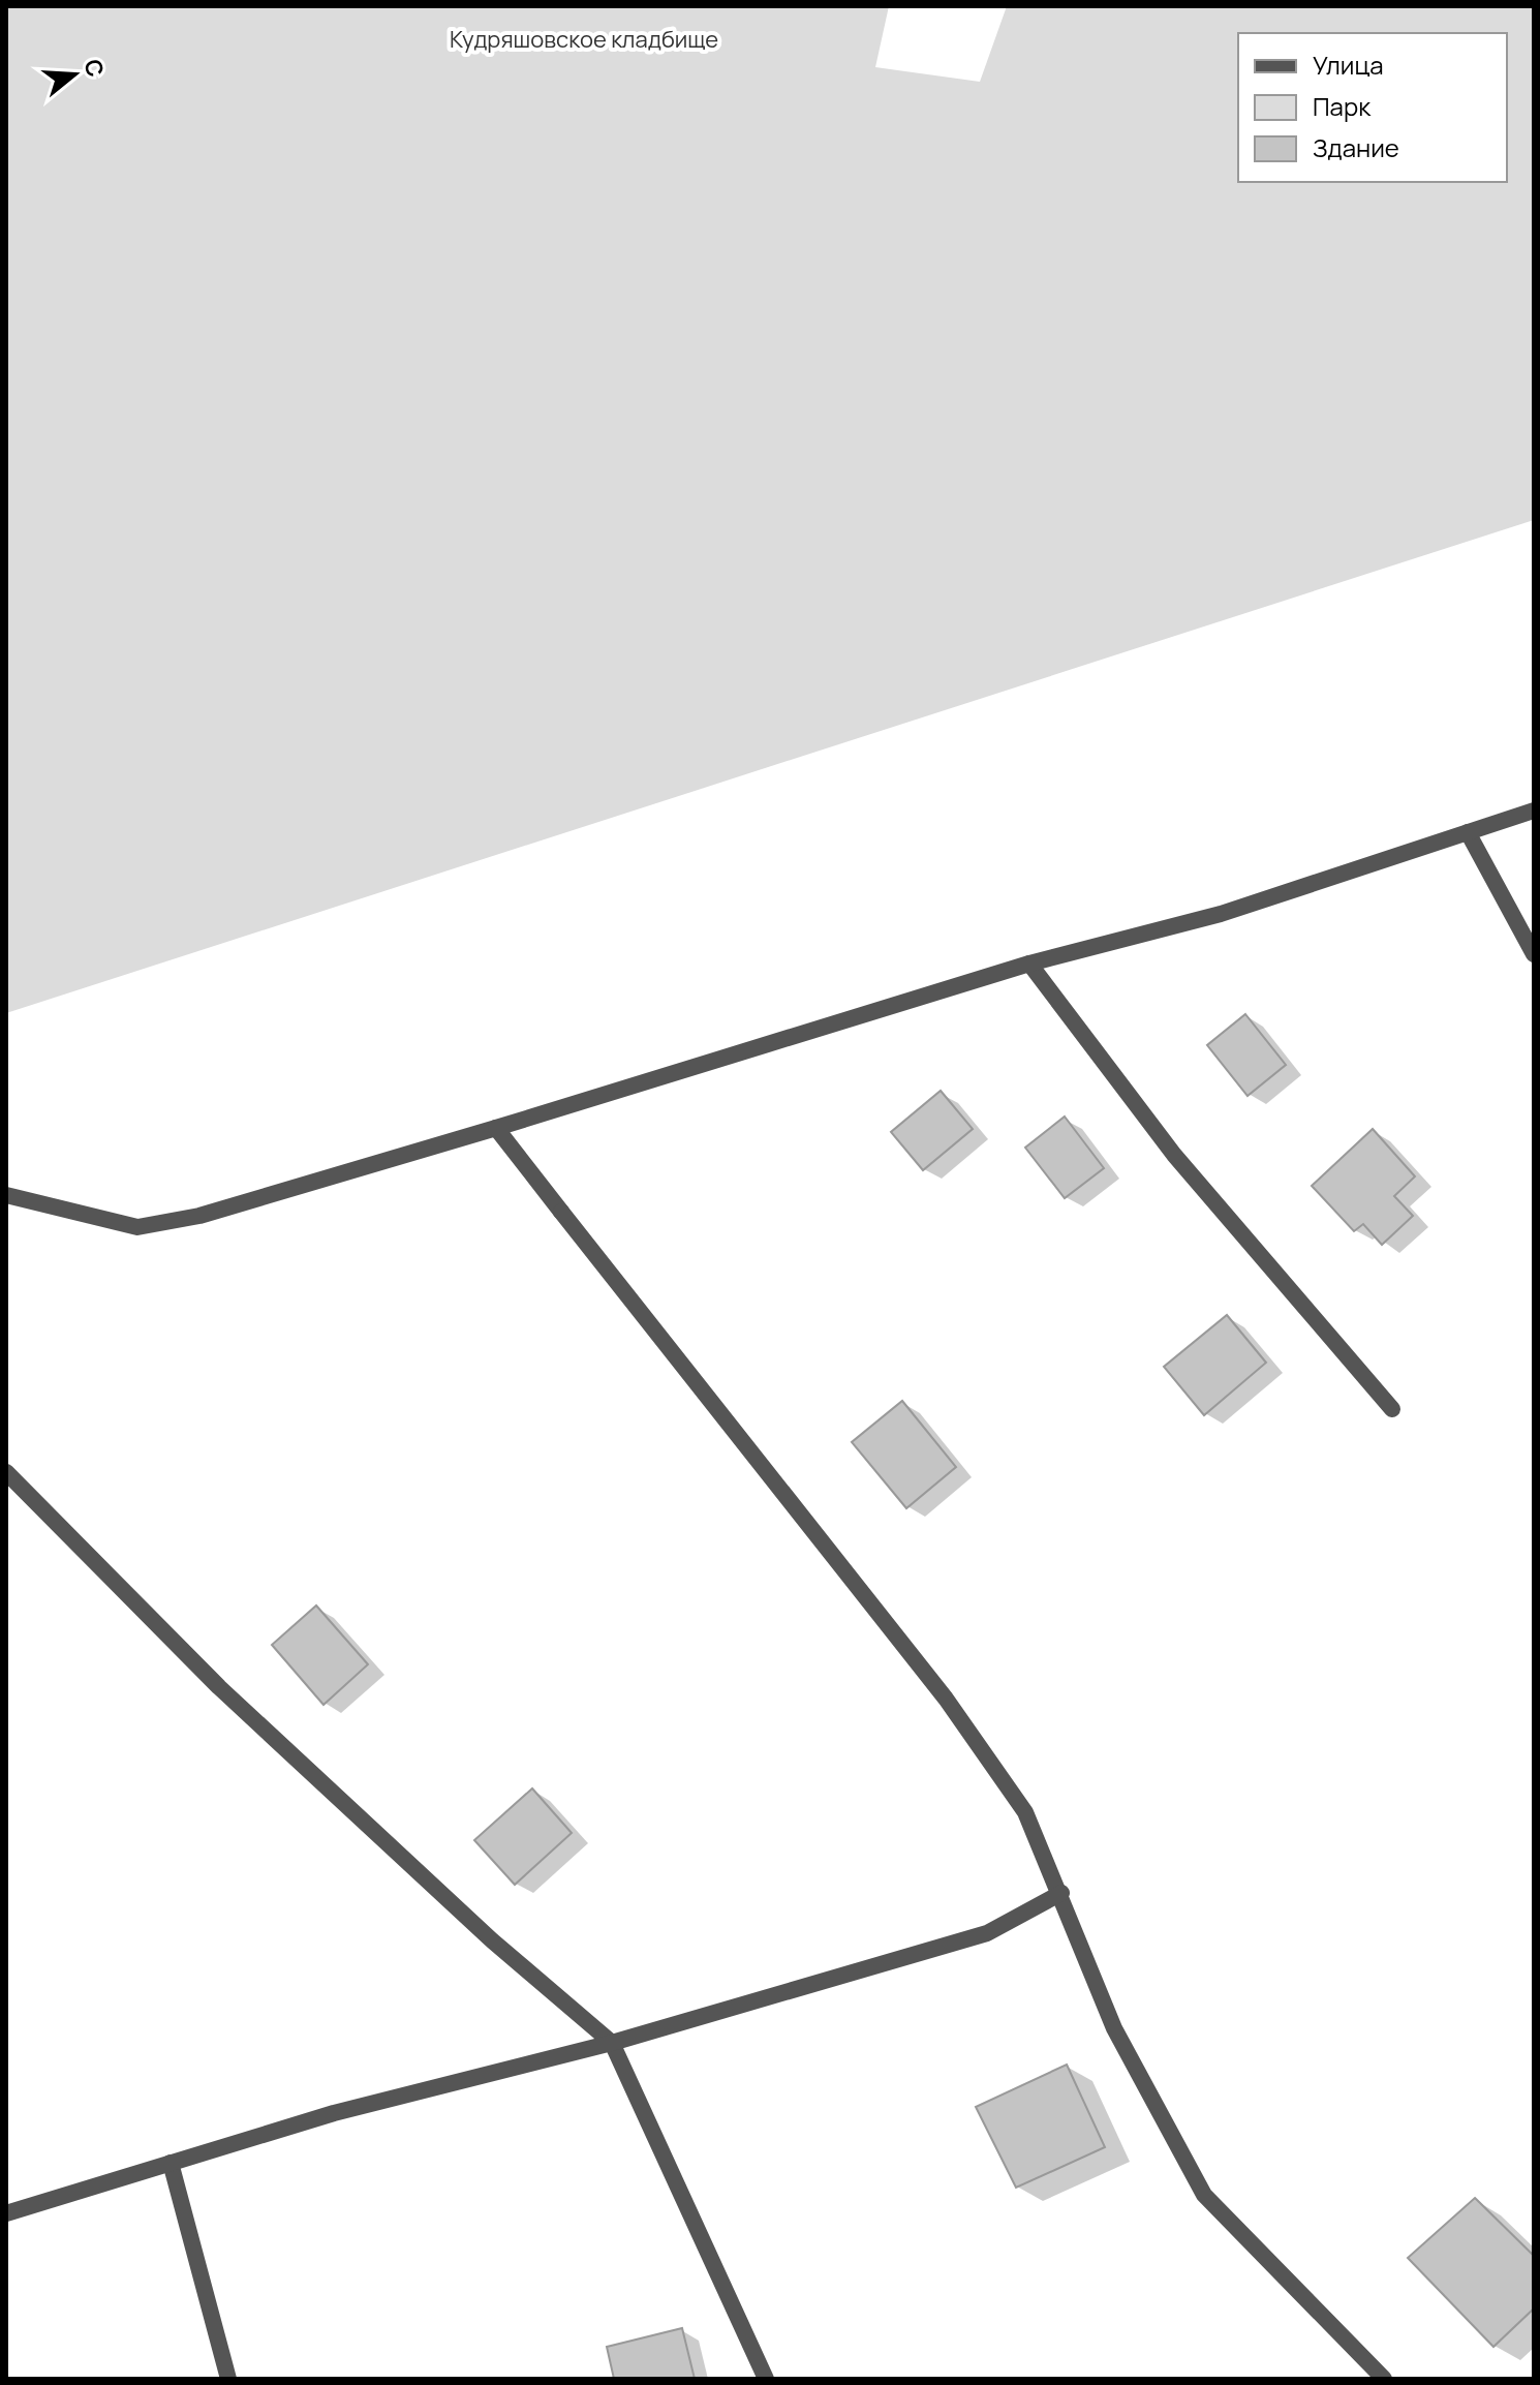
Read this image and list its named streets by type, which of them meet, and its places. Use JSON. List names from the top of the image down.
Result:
{
  "parks": ["Кудряшовское кладбище"],
  "legend": ["Улица", "Парк", "Здание"],
  "north": "right"
}
